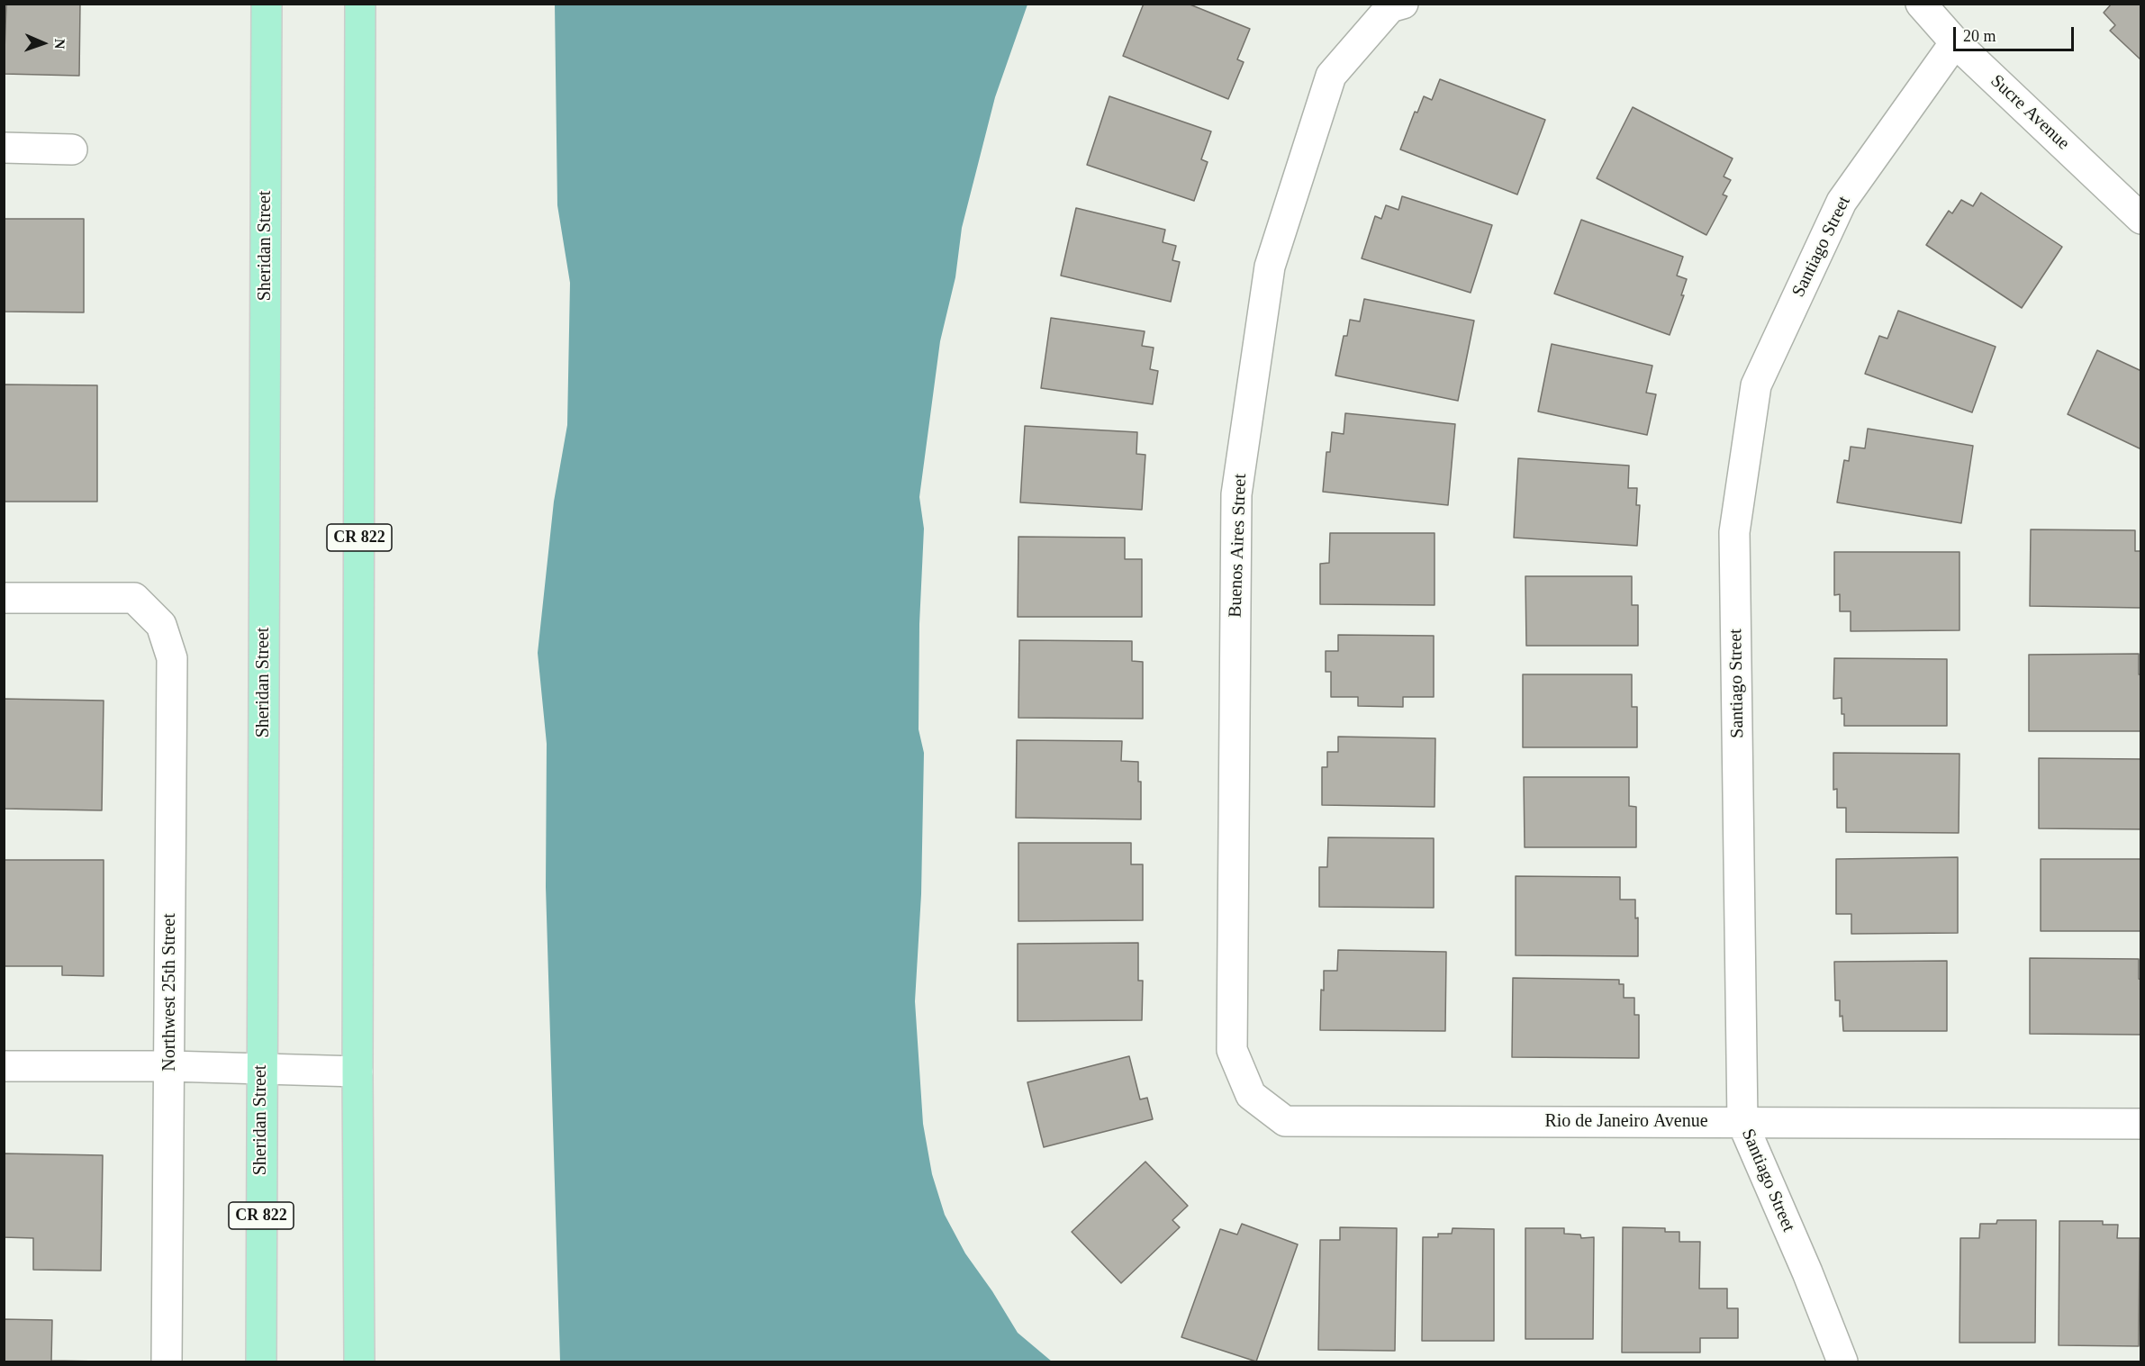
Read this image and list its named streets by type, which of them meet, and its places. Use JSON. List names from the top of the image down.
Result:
{
  "streets": {
    "main road": ["Sheridan Street", "CR 822"],
    "street": [
      "Sucre Avenue",
      "Santiago Street",
      "Buenos Aires Street",
      "Northwest 25th Street",
      "Rio de Janeiro Avenue"
    ]
  },
  "crossings": [
    ["Sucre Avenue", "Santiago Street"],
    ["Santiago Street", "Rio de Janeiro Avenue"],
    ["Buenos Aires Street", "Rio de Janeiro Avenue"]
  ],
  "scale_bar": "20 m",
  "north": "right"
}
